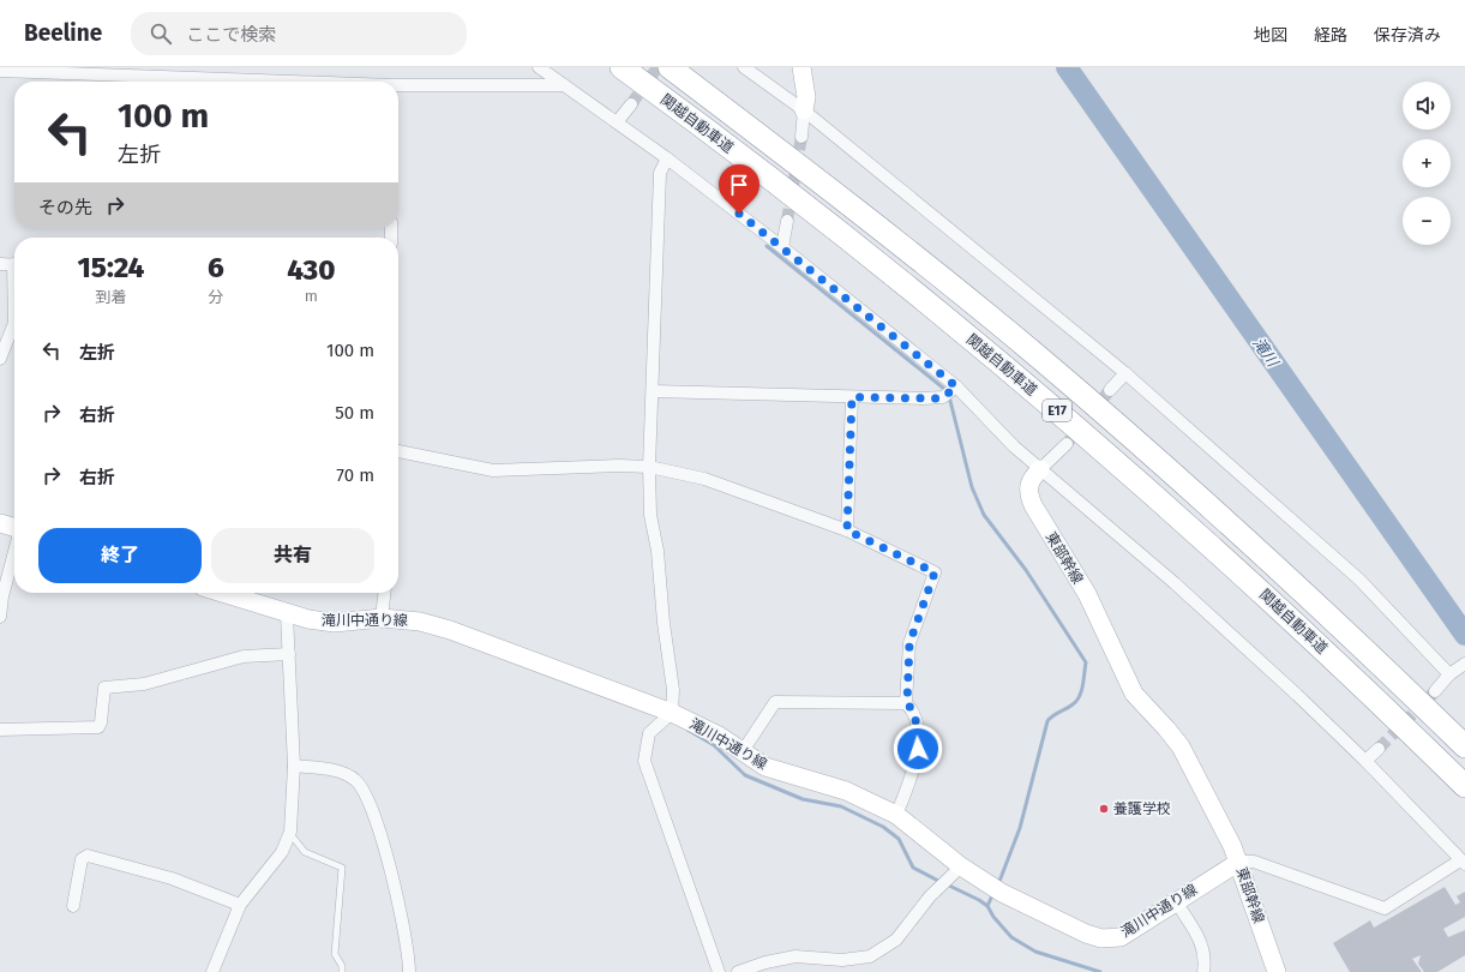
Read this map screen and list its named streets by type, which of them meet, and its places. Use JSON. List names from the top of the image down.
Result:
{
  "streets": {
    "highway": ["関越自動車道", "E17"],
    "street": ["東部幹線", "滝川中通り線"]
  },
  "crossings": [
    ["東部幹線", "滝川中通り線"]
  ],
  "water": ["滝川"],
  "places": ["養護学校"],
  "page": {
    "header": "Beeline",
    "search": "ここで検索",
    "nav": ["地図", "経路", "保存済み"],
    "map_buttons": ["+", "−"],
    "turn": ["100 m", "左折"],
    "then": "その先",
    "eta": [
      "15:24",
      "到着",
      "6",
      "分",
      "430",
      "m"
    ],
    "list": [
      {
        "name": "左折",
        "value": "100 m"
      },
      {
        "name": "右折",
        "value": "50 m"
      },
      {
        "name": "右折",
        "value": "70 m"
      }
    ],
    "buttons": ["終了", "共有"]
  }
}
